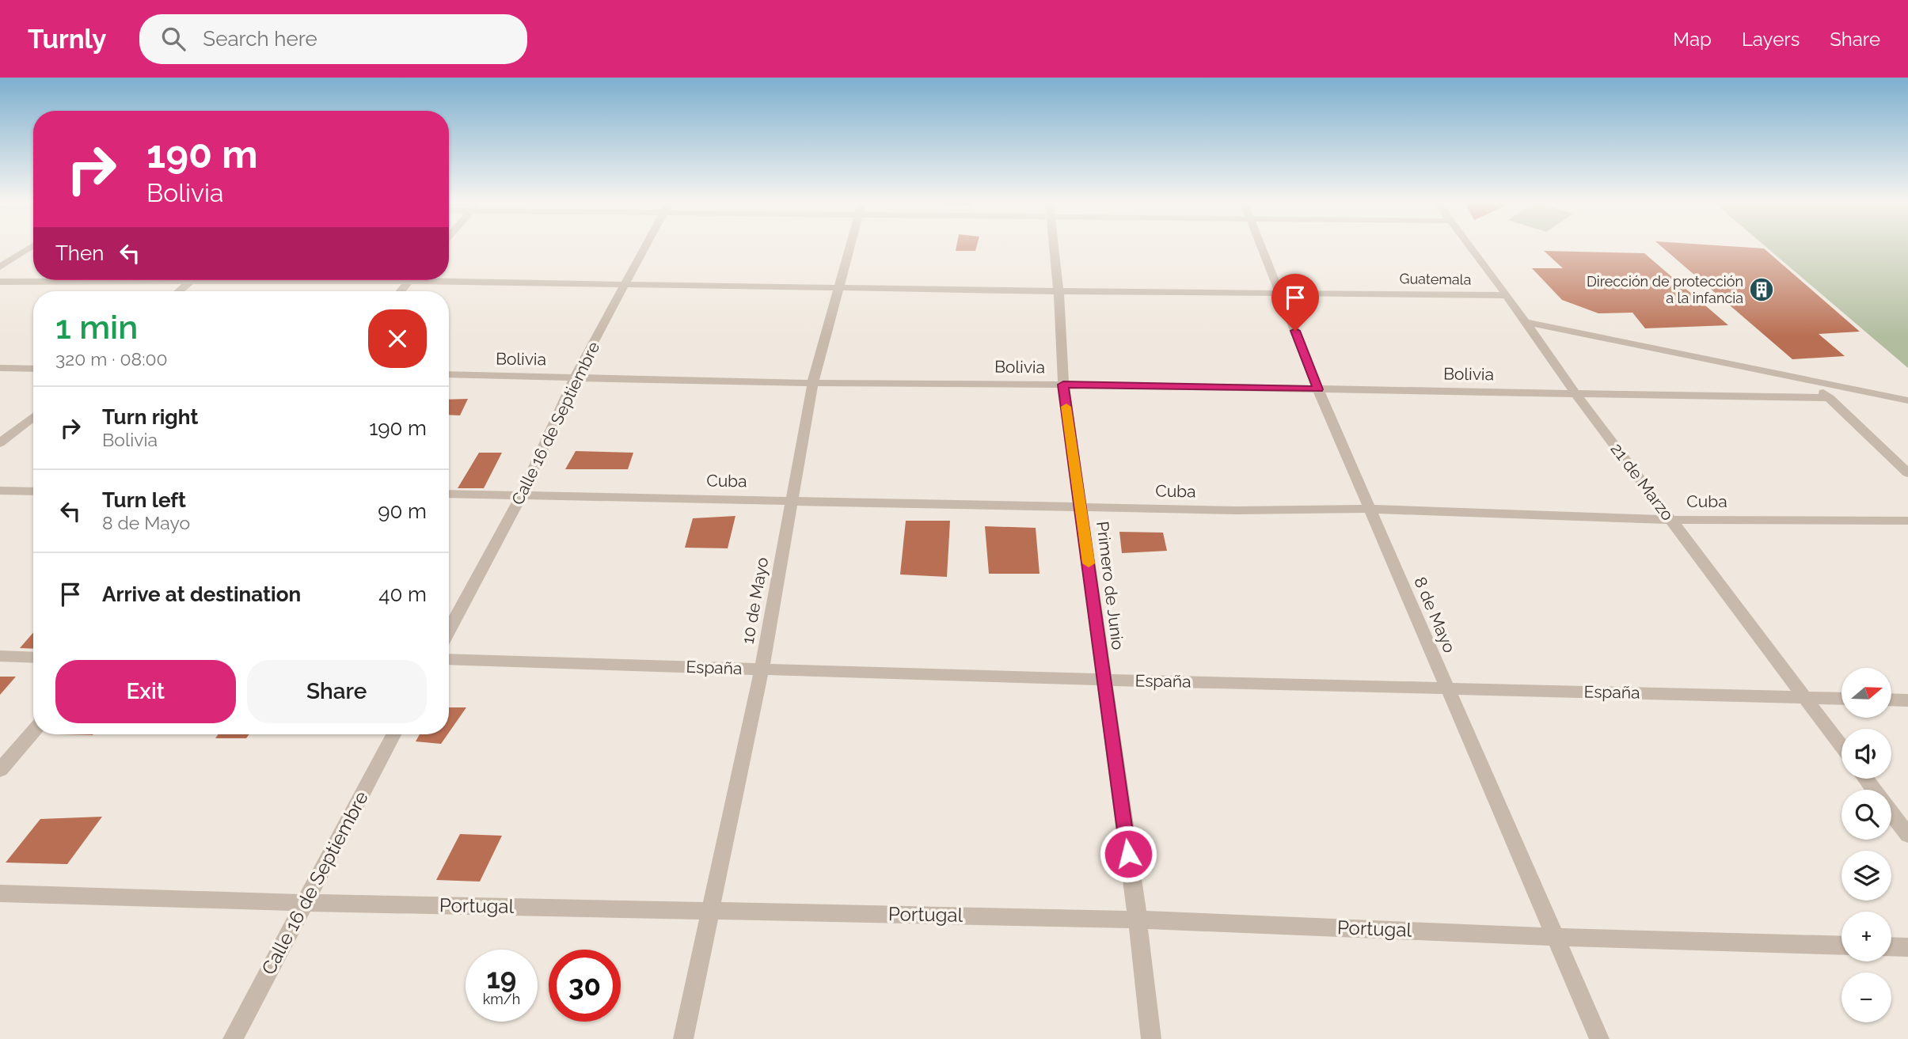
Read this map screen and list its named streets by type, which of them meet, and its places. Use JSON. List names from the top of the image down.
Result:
{
  "streets": {
    "street": [
      "Guatemala",
      "Bolivia",
      "Calle 16 de Septiembre",
      "Cuba",
      "21 de Marzo",
      "Primero de Junio",
      "10 de Mayo",
      "8 de Mayo",
      "España",
      "Portugal"
    ]
  },
  "crossings": [
    ["Guatemala", "Calle 16 de Septiembre"],
    ["Guatemala", "21 de Marzo"],
    ["Guatemala", "Primero de Junio"],
    ["Guatemala", "10 de Mayo"],
    ["Guatemala", "8 de Mayo"],
    ["Bolivia", "Calle 16 de Septiembre"],
    ["Bolivia", "21 de Marzo"],
    ["Bolivia", "Primero de Junio"],
    ["Bolivia", "10 de Mayo"],
    ["Bolivia", "8 de Mayo"],
    ["Calle 16 de Septiembre", "Cuba"],
    ["Calle 16 de Septiembre", "Portugal"],
    ["Cuba", "21 de Marzo"],
    ["Cuba", "Primero de Junio"],
    ["Cuba", "10 de Mayo"],
    ["Cuba", "8 de Mayo"],
    ["21 de Marzo", "España"],
    ["Primero de Junio", "España"],
    ["Primero de Junio", "Portugal"],
    ["10 de Mayo", "España"],
    ["10 de Mayo", "Portugal"],
    ["8 de Mayo", "España"],
    ["8 de Mayo", "Portugal"]
  ],
  "places": {
    "building": ["Dirección de protección a la infancia"]
  },
  "north": "right",
  "page": {
    "header": "Turnly",
    "search": "Search here",
    "nav": ["Map", "Layers", "Share"],
    "turn": ["190 m", "Bolivia"],
    "then": "Then",
    "heading": ["1 min", "320 m · 08:00"],
    "list": [
      {
        "name": "Turn right",
        "note": "Bolivia",
        "value": "190 m"
      },
      {
        "name": "Turn left",
        "note": "8 de Mayo",
        "value": "90 m"
      },
      {
        "name": "Arrive at destination",
        "value": "40 m"
      }
    ],
    "buttons": ["Exit", "Share"],
    "map_buttons": ["+", "−"],
    "speed": "19 km/h",
    "limit": "30"
  }
}
